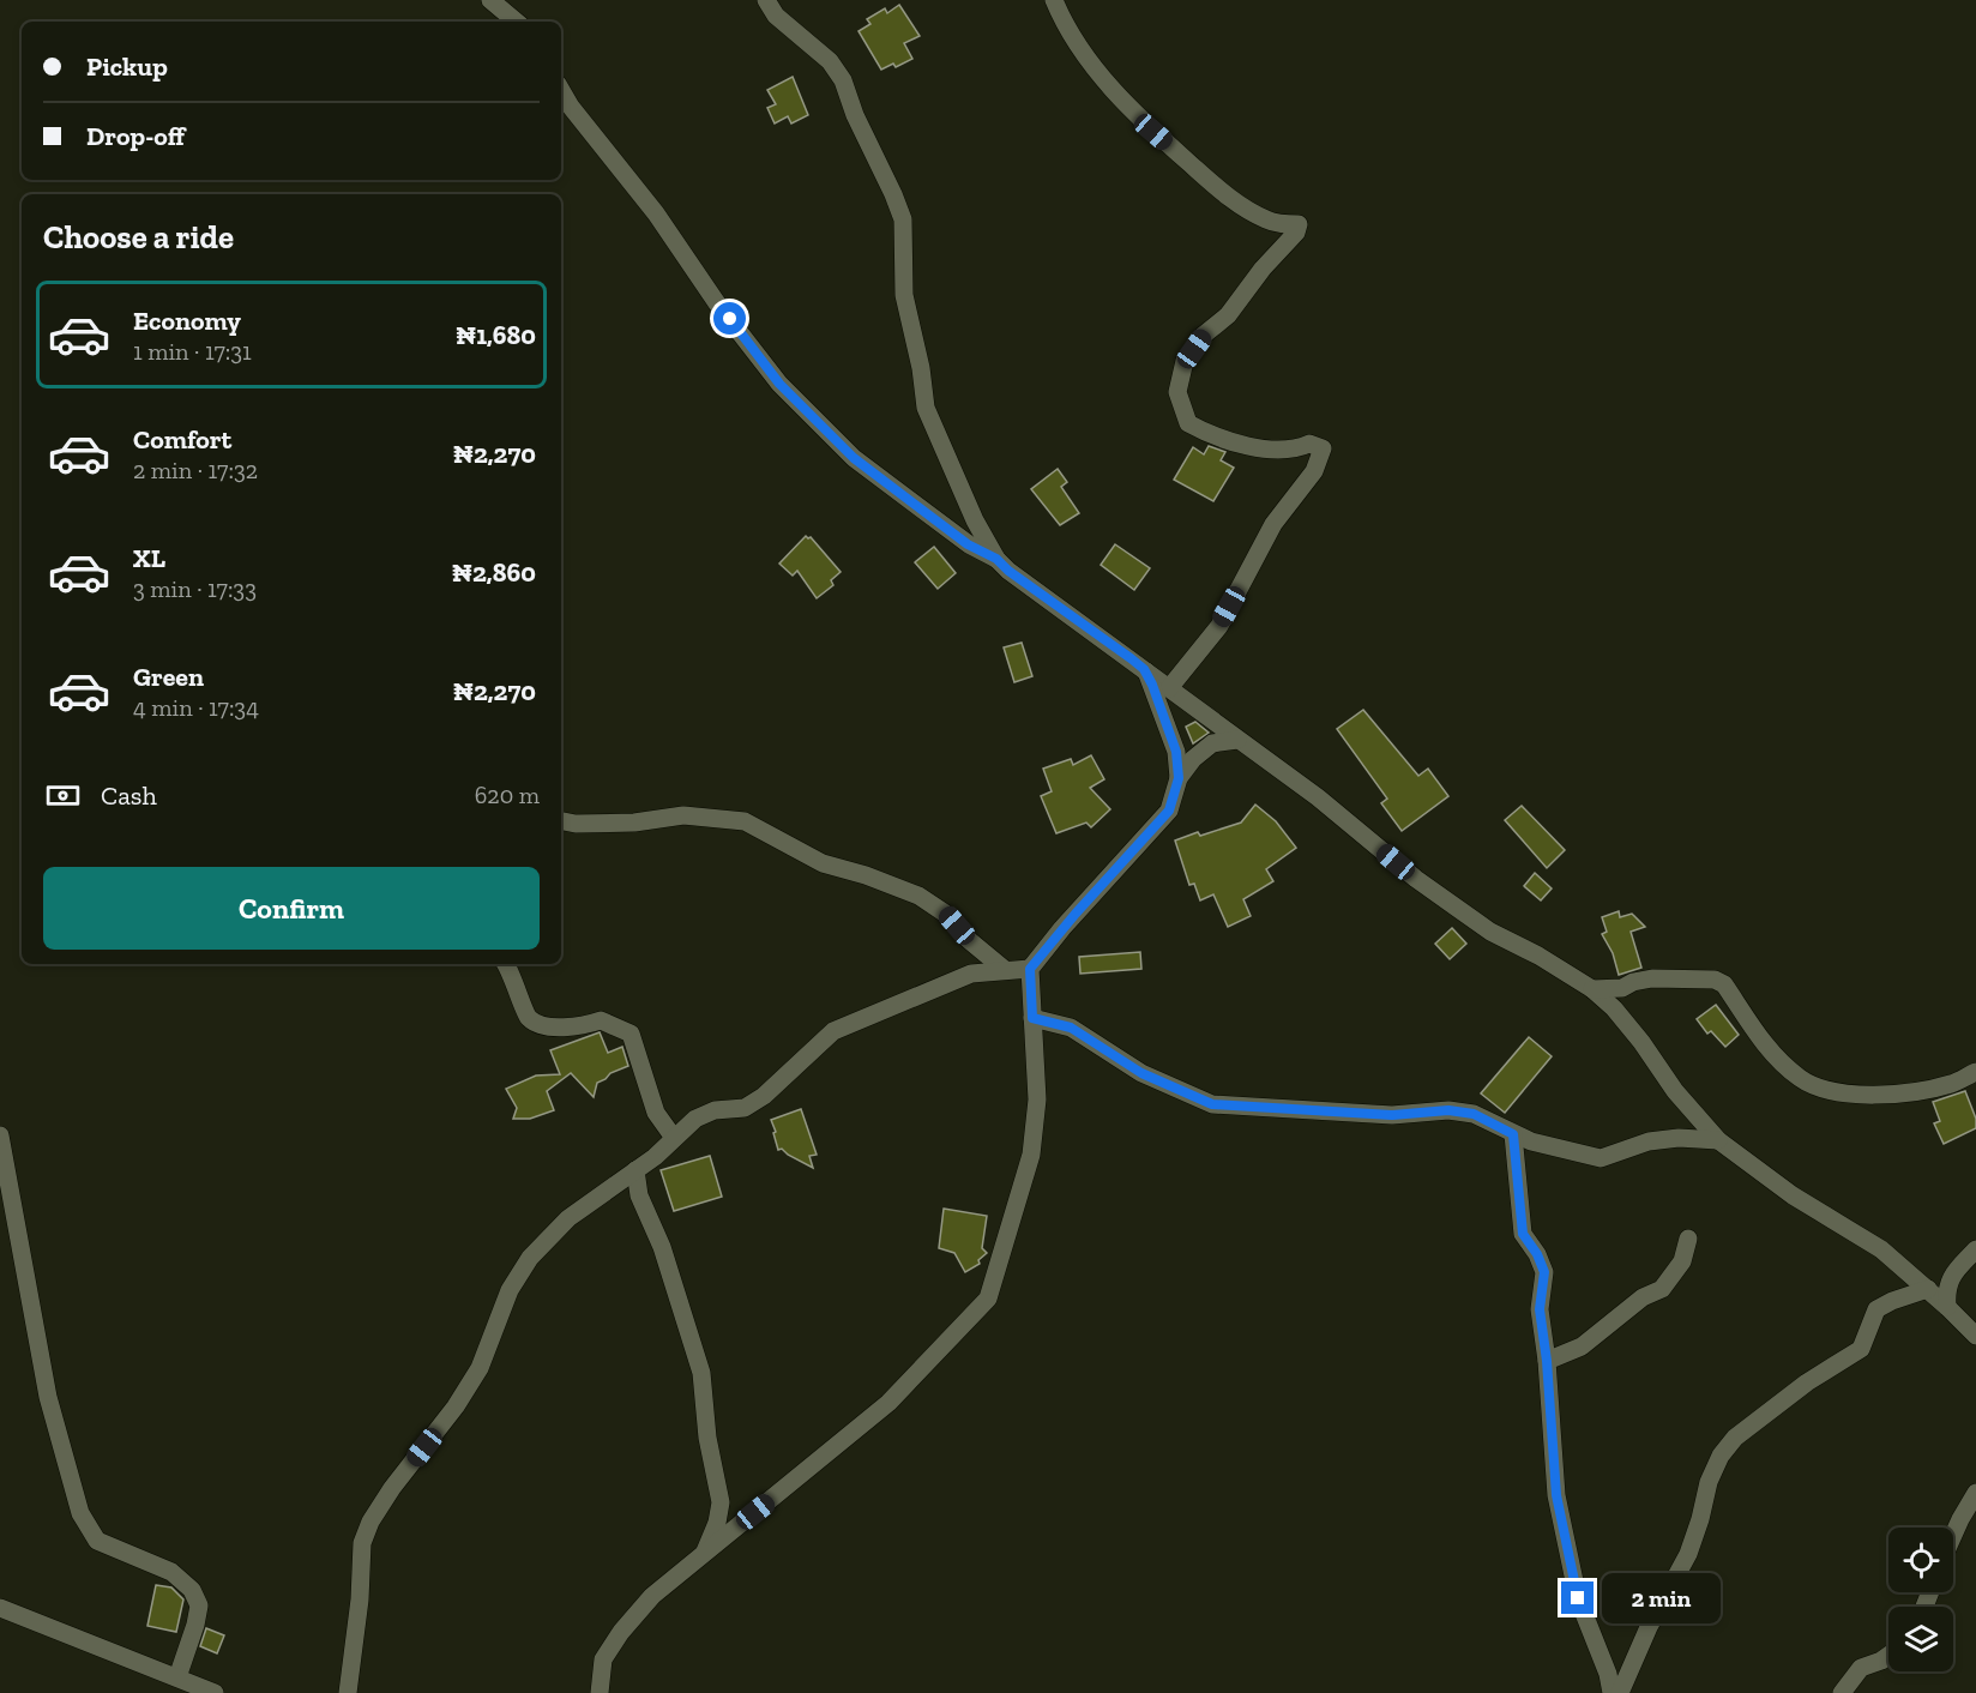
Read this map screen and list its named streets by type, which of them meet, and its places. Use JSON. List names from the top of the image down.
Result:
{
  "page": {
    "banner": ["Pickup", "Drop-off"],
    "heading": "Choose a ride",
    "list": [
      {
        "name": "Economy",
        "note": "1 min · 17:31",
        "value": "₦1,680"
      },
      {
        "name": "Comfort",
        "note": "2 min · 17:32",
        "value": "₦2,270"
      },
      {
        "name": "XL",
        "note": "3 min · 17:33",
        "value": "₦2,860"
      },
      {
        "name": "Green",
        "note": "4 min · 17:34",
        "value": "₦2,270"
      }
    ],
    "pay": ["Cash", "620 m"],
    "buttons": "Confirm",
    "bubble": "2 min"
  }
}
